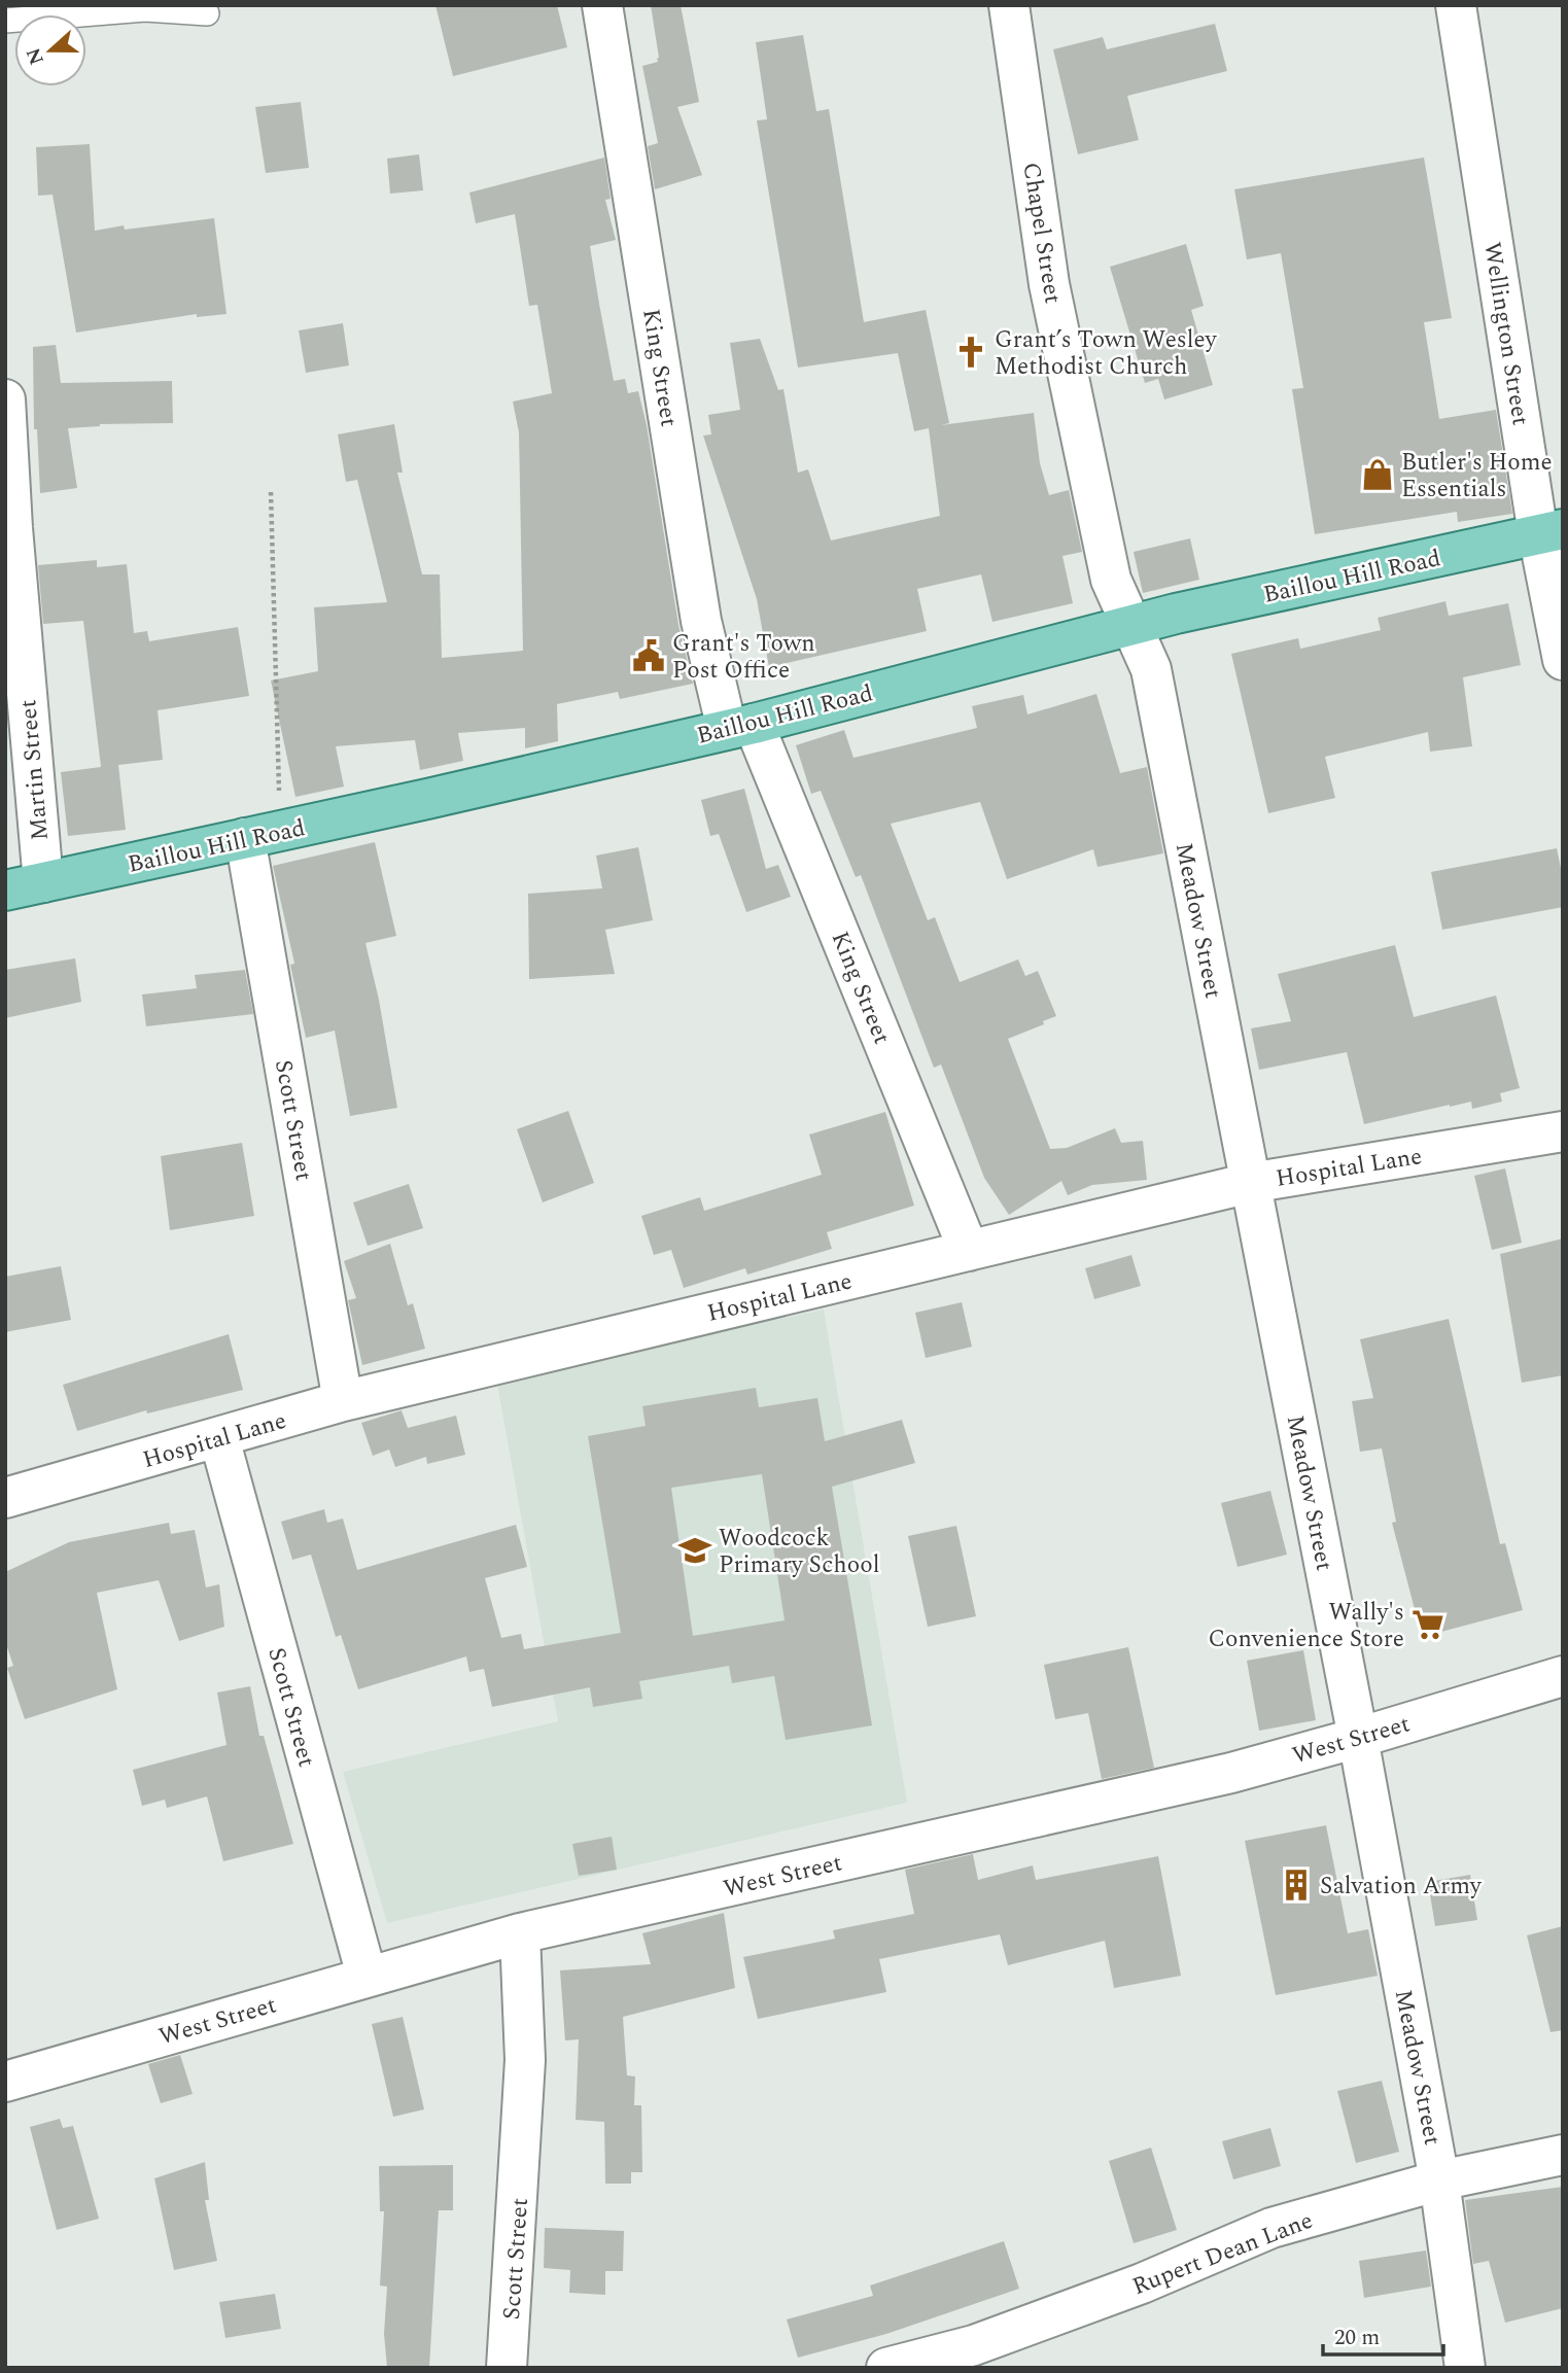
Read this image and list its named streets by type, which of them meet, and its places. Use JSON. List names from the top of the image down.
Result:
{
  "streets": {
    "main road": ["Baillou Hill Road"],
    "street": [
      "Chapel Street",
      "Wellington Street",
      "King Street",
      "Martin Street",
      "Meadow Street",
      "Scott Street",
      "Hospital Lane",
      "West Street",
      "Rupert Dean Lane"
    ]
  },
  "crossings": [
    ["Chapel Street", "Baillou Hill Road"],
    ["Chapel Street", "Meadow Street"],
    ["Wellington Street", "Baillou Hill Road"],
    ["King Street", "Baillou Hill Road"],
    ["King Street", "Hospital Lane"],
    ["Baillou Hill Road", "Martin Street"],
    ["Baillou Hill Road", "Meadow Street"],
    ["Baillou Hill Road", "Scott Street"],
    ["Meadow Street", "Hospital Lane"],
    ["Meadow Street", "West Street"],
    ["Meadow Street", "Rupert Dean Lane"],
    ["Scott Street", "Hospital Lane"],
    ["Scott Street", "West Street"]
  ],
  "places": {
    "church": ["Grant’s Town Wesley Methodist Church"],
    "shop": ["Butler's Home Essentials"],
    "public building": ["Grant's Town Post Office"],
    "school or university": ["Woodcock Primary School"],
    "supermarket": ["Wally's Convenience Store"],
    "building": ["Salvation Army"]
  },
  "scale_bar": "20 m",
  "north": "left"
}
